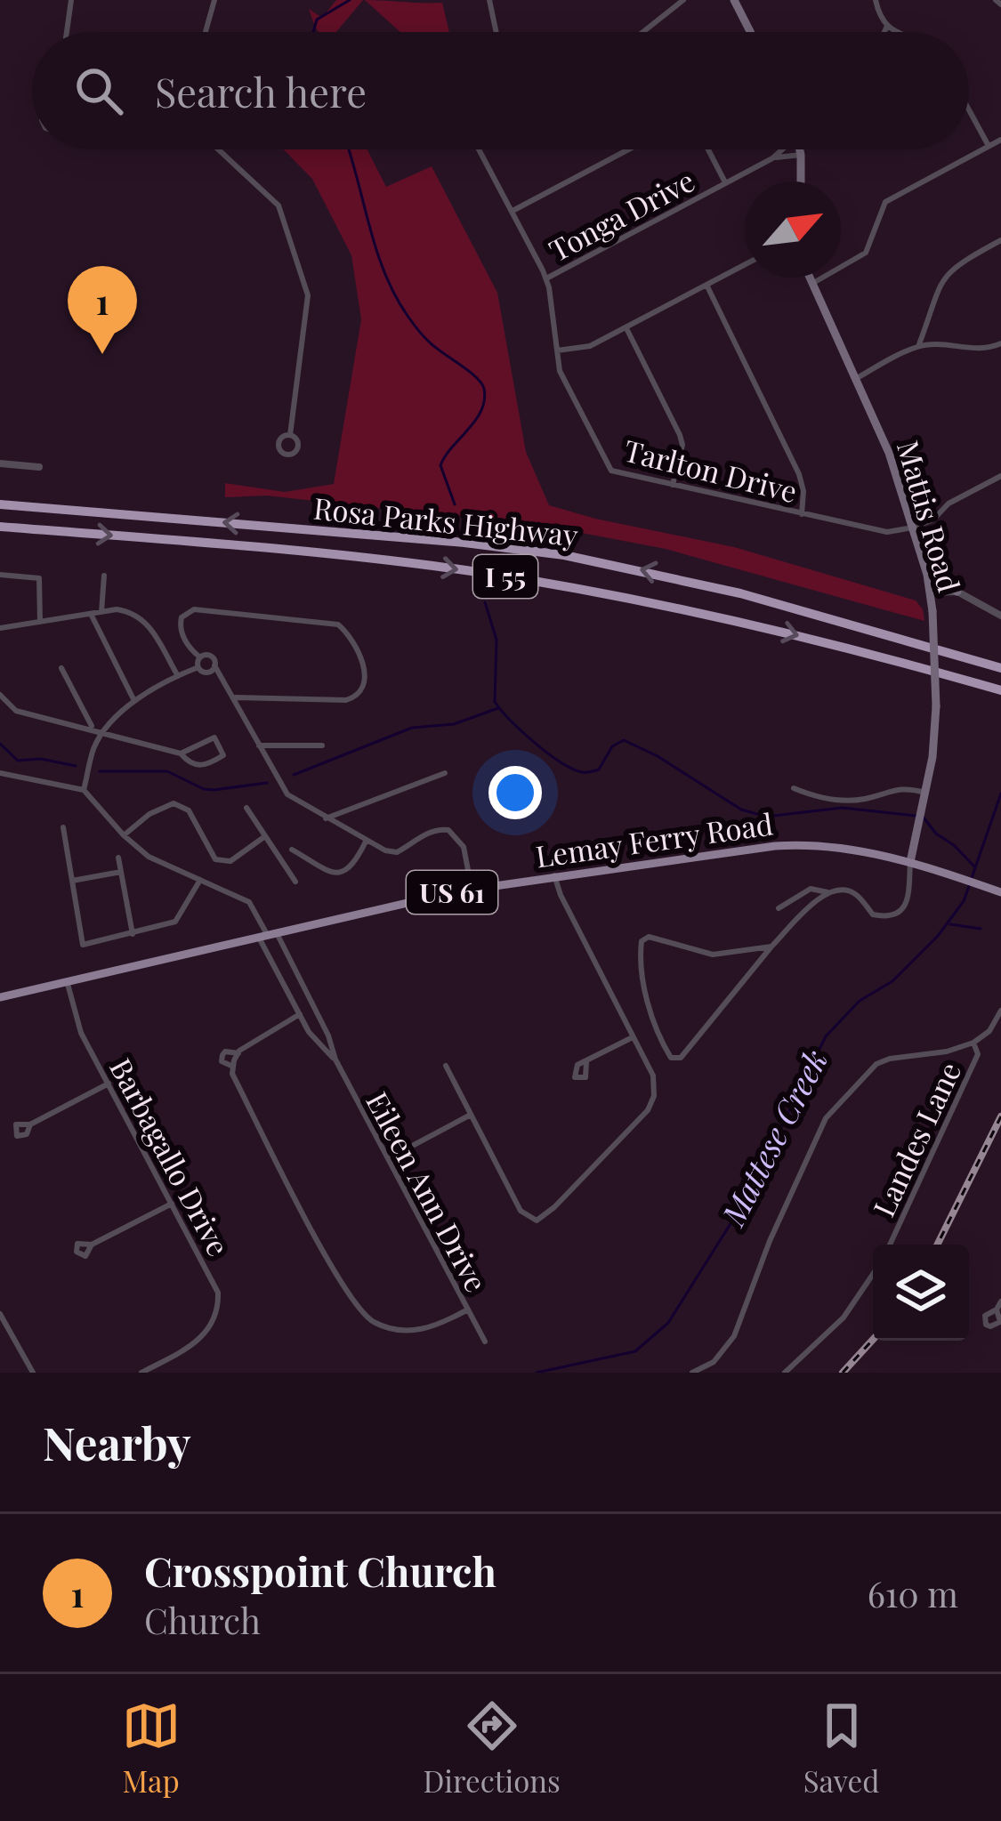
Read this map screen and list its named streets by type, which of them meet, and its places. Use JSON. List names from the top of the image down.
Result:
{
  "streets": {
    "highway": ["Rosa Parks Highway", "I 55"],
    "main road": ["Mattis Road", "Lemay Ferry Road", "US 61"],
    "street": [
      "Tonga Drive",
      "Tarlton Drive",
      "Landes Lane",
      "Barbagallo Drive",
      "Eileen Ann Drive"
    ]
  },
  "crossings": [
    ["Tonga Drive", "Tarlton Drive"],
    ["Tarlton Drive", "Mattis Road"],
    ["Mattis Road", "Lemay Ferry Road"],
    ["Lemay Ferry Road", "Barbagallo Drive"],
    ["Lemay Ferry Road", "Eileen Ann Drive"]
  ],
  "water": ["Mattese Creek"],
  "north": "top right",
  "page": {
    "search": "Search here",
    "pins": "1",
    "heading": "Nearby",
    "list": [
      {
        "mark": "1",
        "name": "Crosspoint Church",
        "note": "Church",
        "value": "610 m"
      }
    ],
    "nav": ["Map", "Directions", "Saved"]
  }
}
